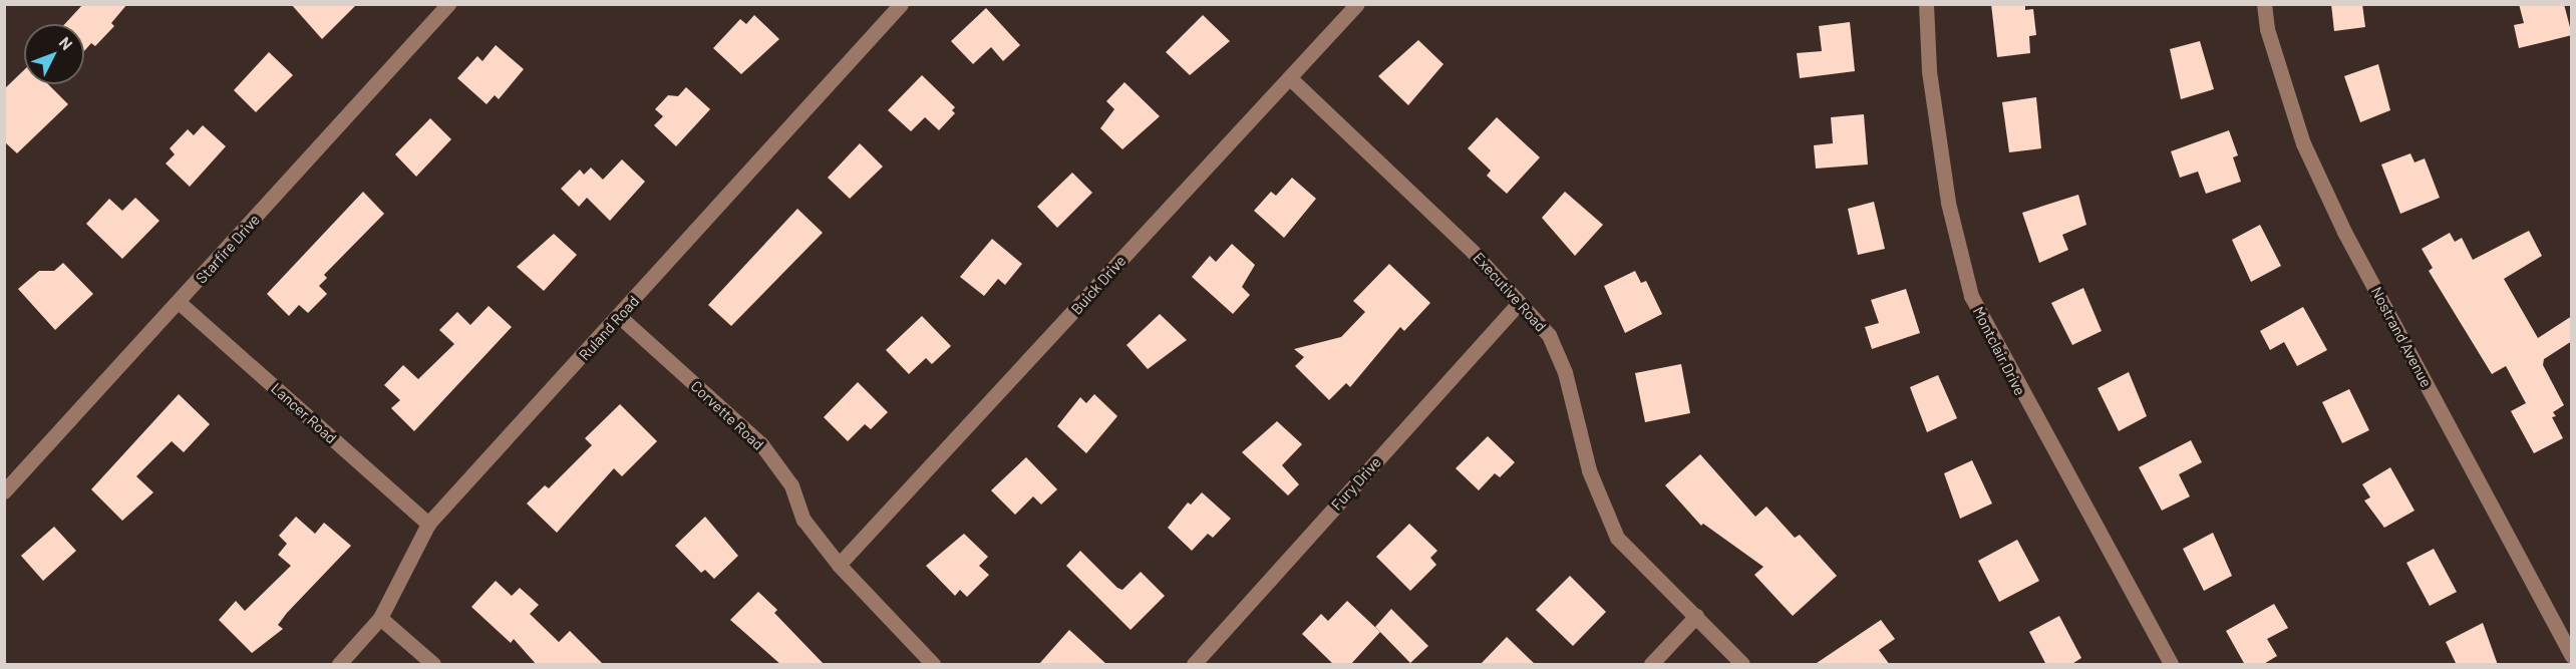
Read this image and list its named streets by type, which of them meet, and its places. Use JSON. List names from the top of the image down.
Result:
{
  "streets": {
    "street": [
      "Starfire Drive",
      "Buick Drive",
      "Executive Road",
      "Ruland Road",
      "Nostrand Avenue",
      "Montclair Drive",
      "Lancer Road",
      "Corvette Road",
      "Fury Drive"
    ]
  },
  "crossings": [
    ["Starfire Drive", "Lancer Road"],
    ["Buick Drive", "Executive Road"],
    ["Buick Drive", "Corvette Road"],
    ["Executive Road", "Fury Drive"],
    ["Ruland Road", "Lancer Road"],
    ["Ruland Road", "Corvette Road"]
  ],
  "north": "top right"
}
